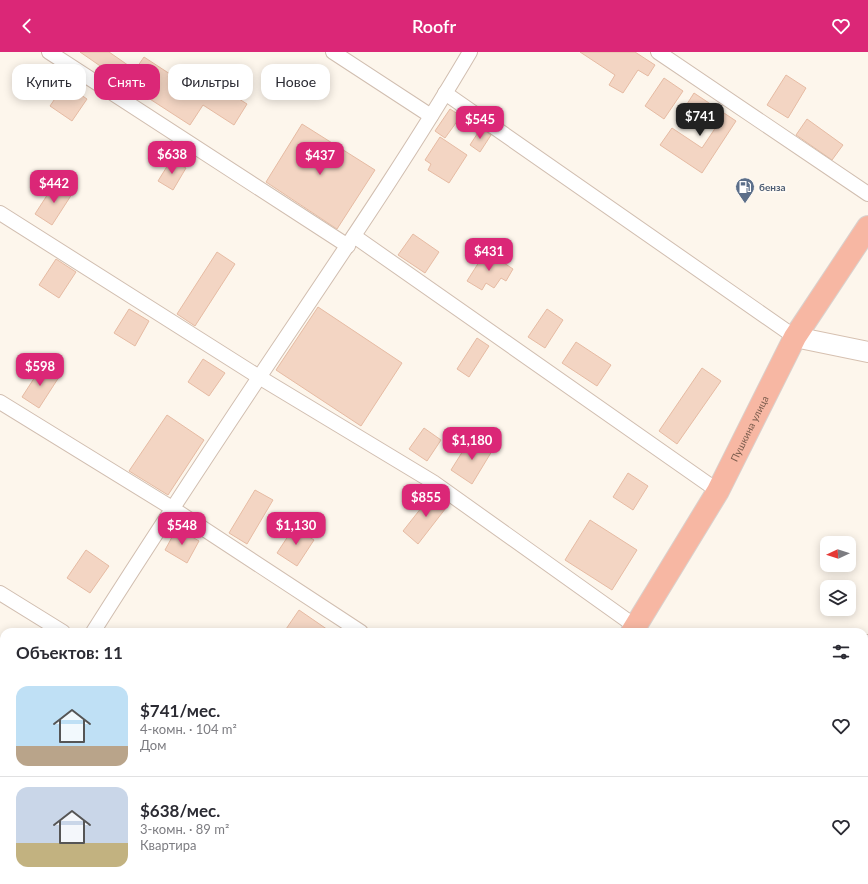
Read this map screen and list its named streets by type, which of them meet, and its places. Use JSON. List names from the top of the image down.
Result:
{
  "streets": {
    "highway": ["Пушкина улица"]
  },
  "places": {
    "fuel station": ["бенза"]
  },
  "north": "left",
  "page": {
    "header": "Roofr",
    "chip": [
      "Купить",
      "Снять",
      "Фильтры",
      "Новое"
    ],
    "price": [
      "$741",
      "$545",
      "$638",
      "$437",
      "$442",
      "$431",
      "$598",
      "$1,180",
      "$855",
      "$548",
      "$1,130"
    ],
    "heading": "Объектов: 11",
    "list": [
      {
        "name": "$741/мес.",
        "note": "4-комн. · 104 m² · Дом"
      },
      {
        "name": "$638/мес.",
        "note": "3-комн. · 89 m² · Квартира"
      }
    ]
  }
}
